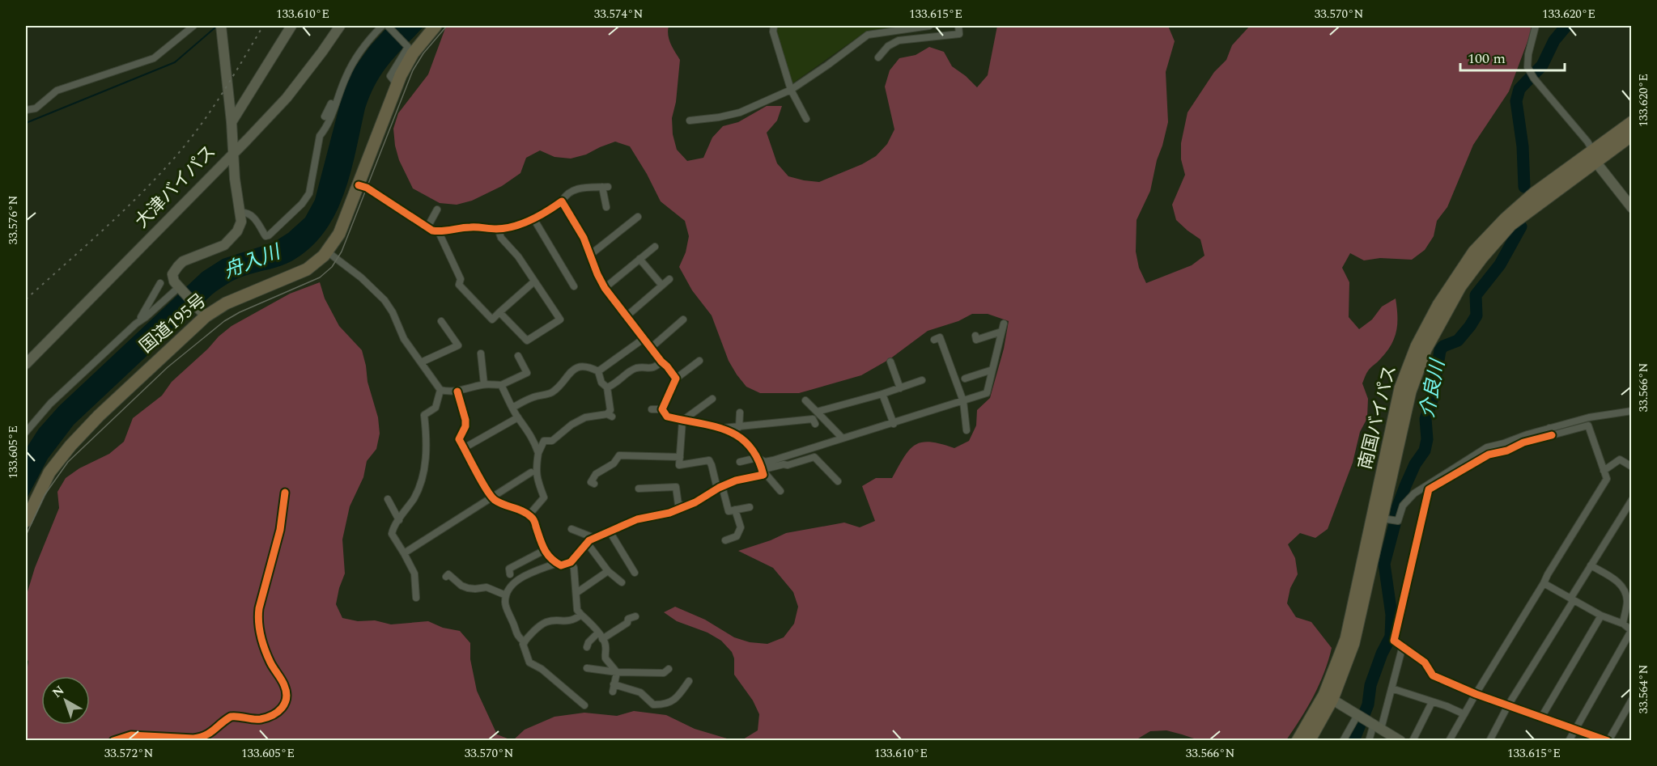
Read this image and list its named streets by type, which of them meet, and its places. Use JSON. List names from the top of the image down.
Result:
{
  "streets": {
    "highway": ["国道195号", "南国バイパス"],
    "main road": ["大津バイパス"]
  },
  "water": ["舟入川", "介良川"],
  "scale_bar": "100 m",
  "north": "top left",
  "coordinates": [
    "133.610°E",
    "33.574°N",
    "133.615°E",
    "33.570°N",
    "133.620°E",
    "33.576°N",
    "33.566°N",
    "133.605°E",
    "33.564°N",
    "33.572°N"
  ]
}
